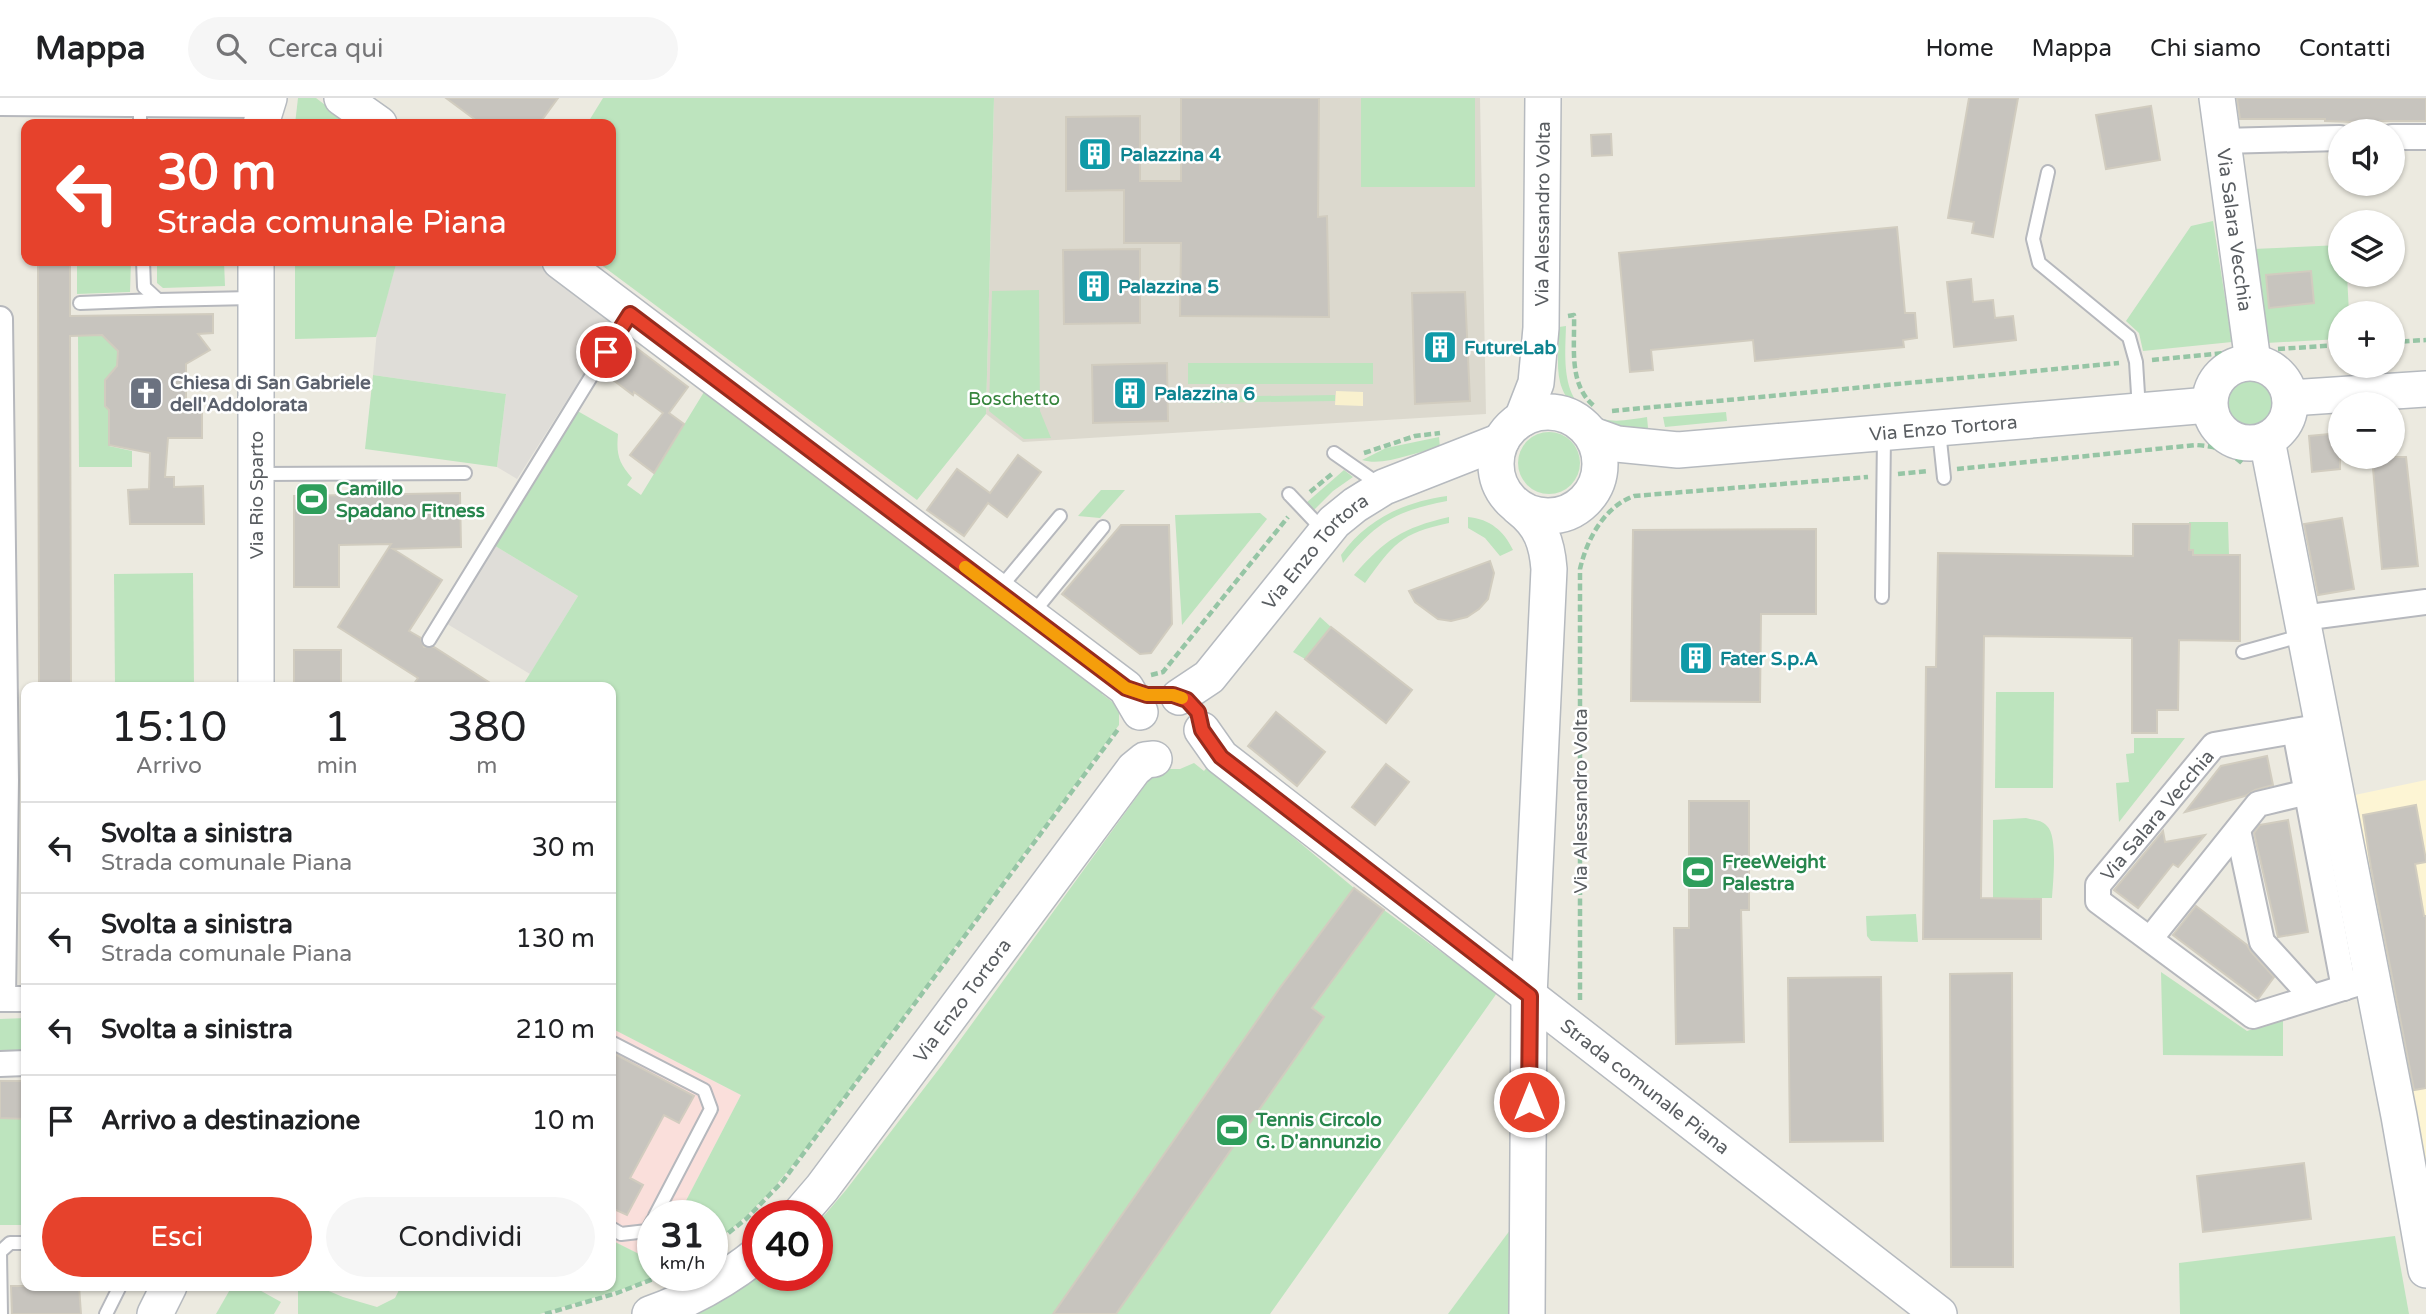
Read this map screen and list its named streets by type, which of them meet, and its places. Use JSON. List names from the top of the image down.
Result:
{
  "streets": {
    "street": [
      "Via Alessandro Volta",
      "Via Salara Vecchia",
      "Via Enzo Tortora",
      "Via Rio Sparto",
      "Strada comunale Piana"
    ]
  },
  "crossings": [
    ["Via Alessandro Volta", "Via Enzo Tortora"],
    ["Via Alessandro Volta", "Strada comunale Piana"],
    ["Via Salara Vecchia", "Via Enzo Tortora"],
    ["Via Enzo Tortora", "Strada comunale Piana"]
  ],
  "parks": ["Boschetto"],
  "places": {
    "building": [
      "Palazzina 4",
      "Palazzina 5",
      "FutureLab",
      "Palazzina 6",
      "Fater S.p.A"
    ],
    "church": ["Chiesa di San Gabriele dell'Addolorata"],
    "sports": ["Camillo Spadano Fitness", "FreeWeight Palestra", "Tennis Circolo G. D'annunzio"]
  },
  "page": {
    "header": "Mappa",
    "search": "Cerca qui",
    "nav": [
      "Home",
      "Mappa",
      "Chi siamo",
      "Contatti"
    ],
    "map_buttons": ["+", "−"],
    "turn": ["30 m", "Strada comunale Piana"],
    "eta": [
      "15:10",
      "Arrivo",
      "1",
      "min",
      "380",
      "m"
    ],
    "list": [
      {
        "name": "Svolta a sinistra",
        "note": "Strada comunale Piana",
        "value": "30 m"
      },
      {
        "name": "Svolta a sinistra",
        "note": "Strada comunale Piana",
        "value": "130 m"
      },
      {
        "name": "Svolta a sinistra",
        "value": "210 m"
      },
      {
        "name": "Arrivo a destinazione",
        "value": "10 m"
      }
    ],
    "buttons": ["Esci", "Condividi"],
    "speed": "31 km/h",
    "limit": "40"
  }
}
